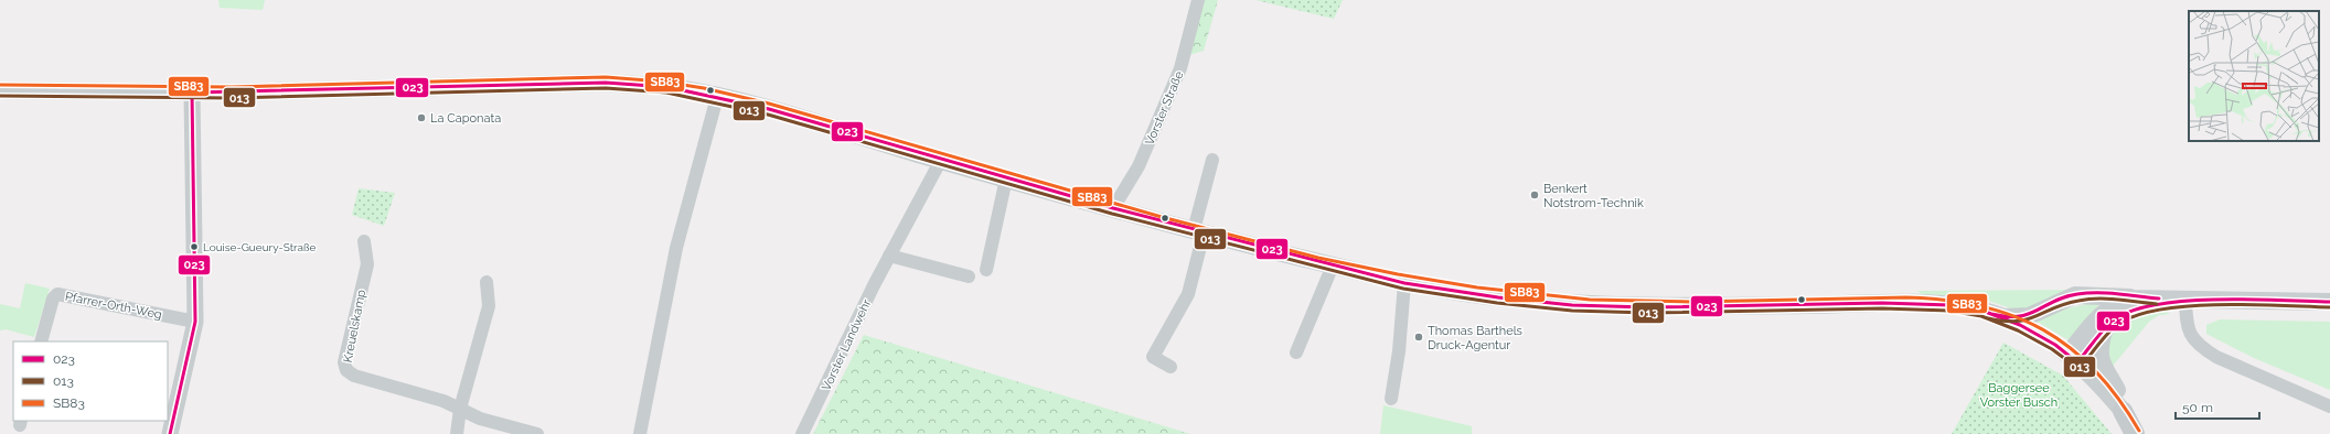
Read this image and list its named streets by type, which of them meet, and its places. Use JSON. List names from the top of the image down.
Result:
{
  "streets": {
    "street": [
      "Vorster Straße",
      "Pfarrer-Orth-Weg",
      "Kreuelskamp",
      "Vorster Landwehr"
    ]
  },
  "parks": ["Baggersee Vorster Busch"],
  "places": [
    "La Caponata",
    "Benkert Notstrom-Technik",
    "Louise-Gueury-Straße",
    "Thomas Barthels Druck-Agentur"
  ],
  "lines": ["transit line SB83", "transit line 023", "transit line 013"],
  "legend": ["023", "013", "SB83"],
  "scale_bar": "50 m"
}
